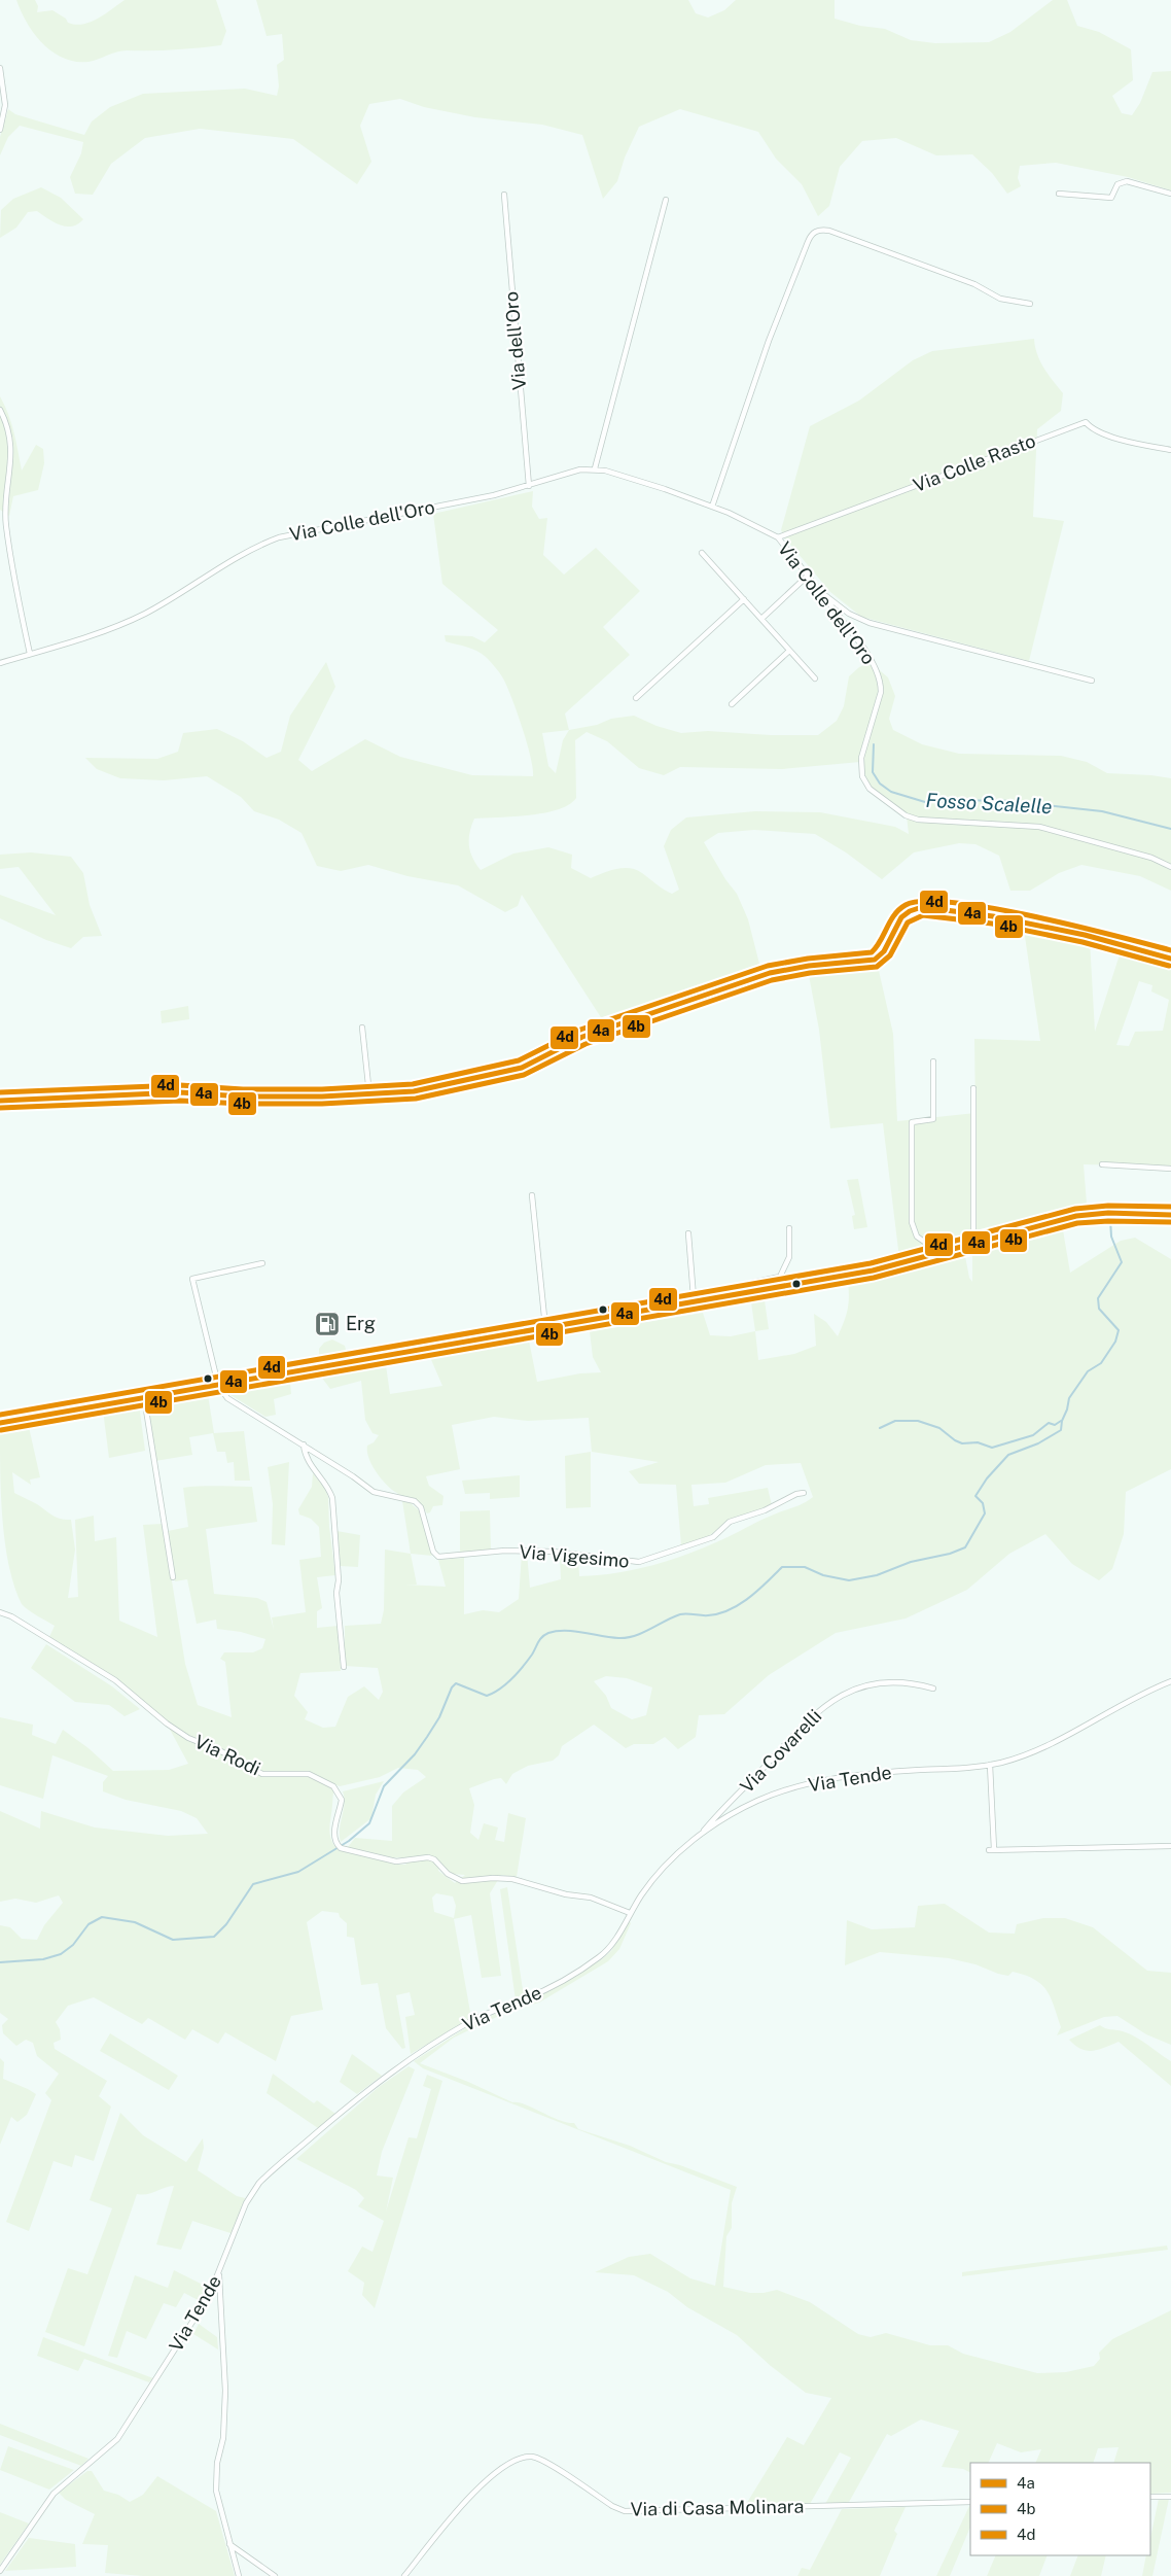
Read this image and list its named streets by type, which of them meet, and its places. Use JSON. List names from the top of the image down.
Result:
{
  "streets": {
    "street": [
      "Via dell'Oro",
      "Via Colle Rasto",
      "Via Colle dell'Oro",
      "Via Vigesimo",
      "Via Covarelli",
      "Via Rodi",
      "Via Tende",
      "Via di Casa Molinara"
    ]
  },
  "crossings": [
    ["Via dell'Oro", "Via Colle dell'Oro"],
    ["Via Colle Rasto", "Via Colle dell'Oro"],
    ["Via Covarelli", "Via Tende"],
    ["Via Rodi", "Via Tende"]
  ],
  "water": ["Fosso Scalelle"],
  "places": {
    "fuel station": ["Erg"]
  },
  "lines": ["transit line 4d", "transit line 4a", "transit line 4b"],
  "legend": ["4a", "4b", "4d"]
}
